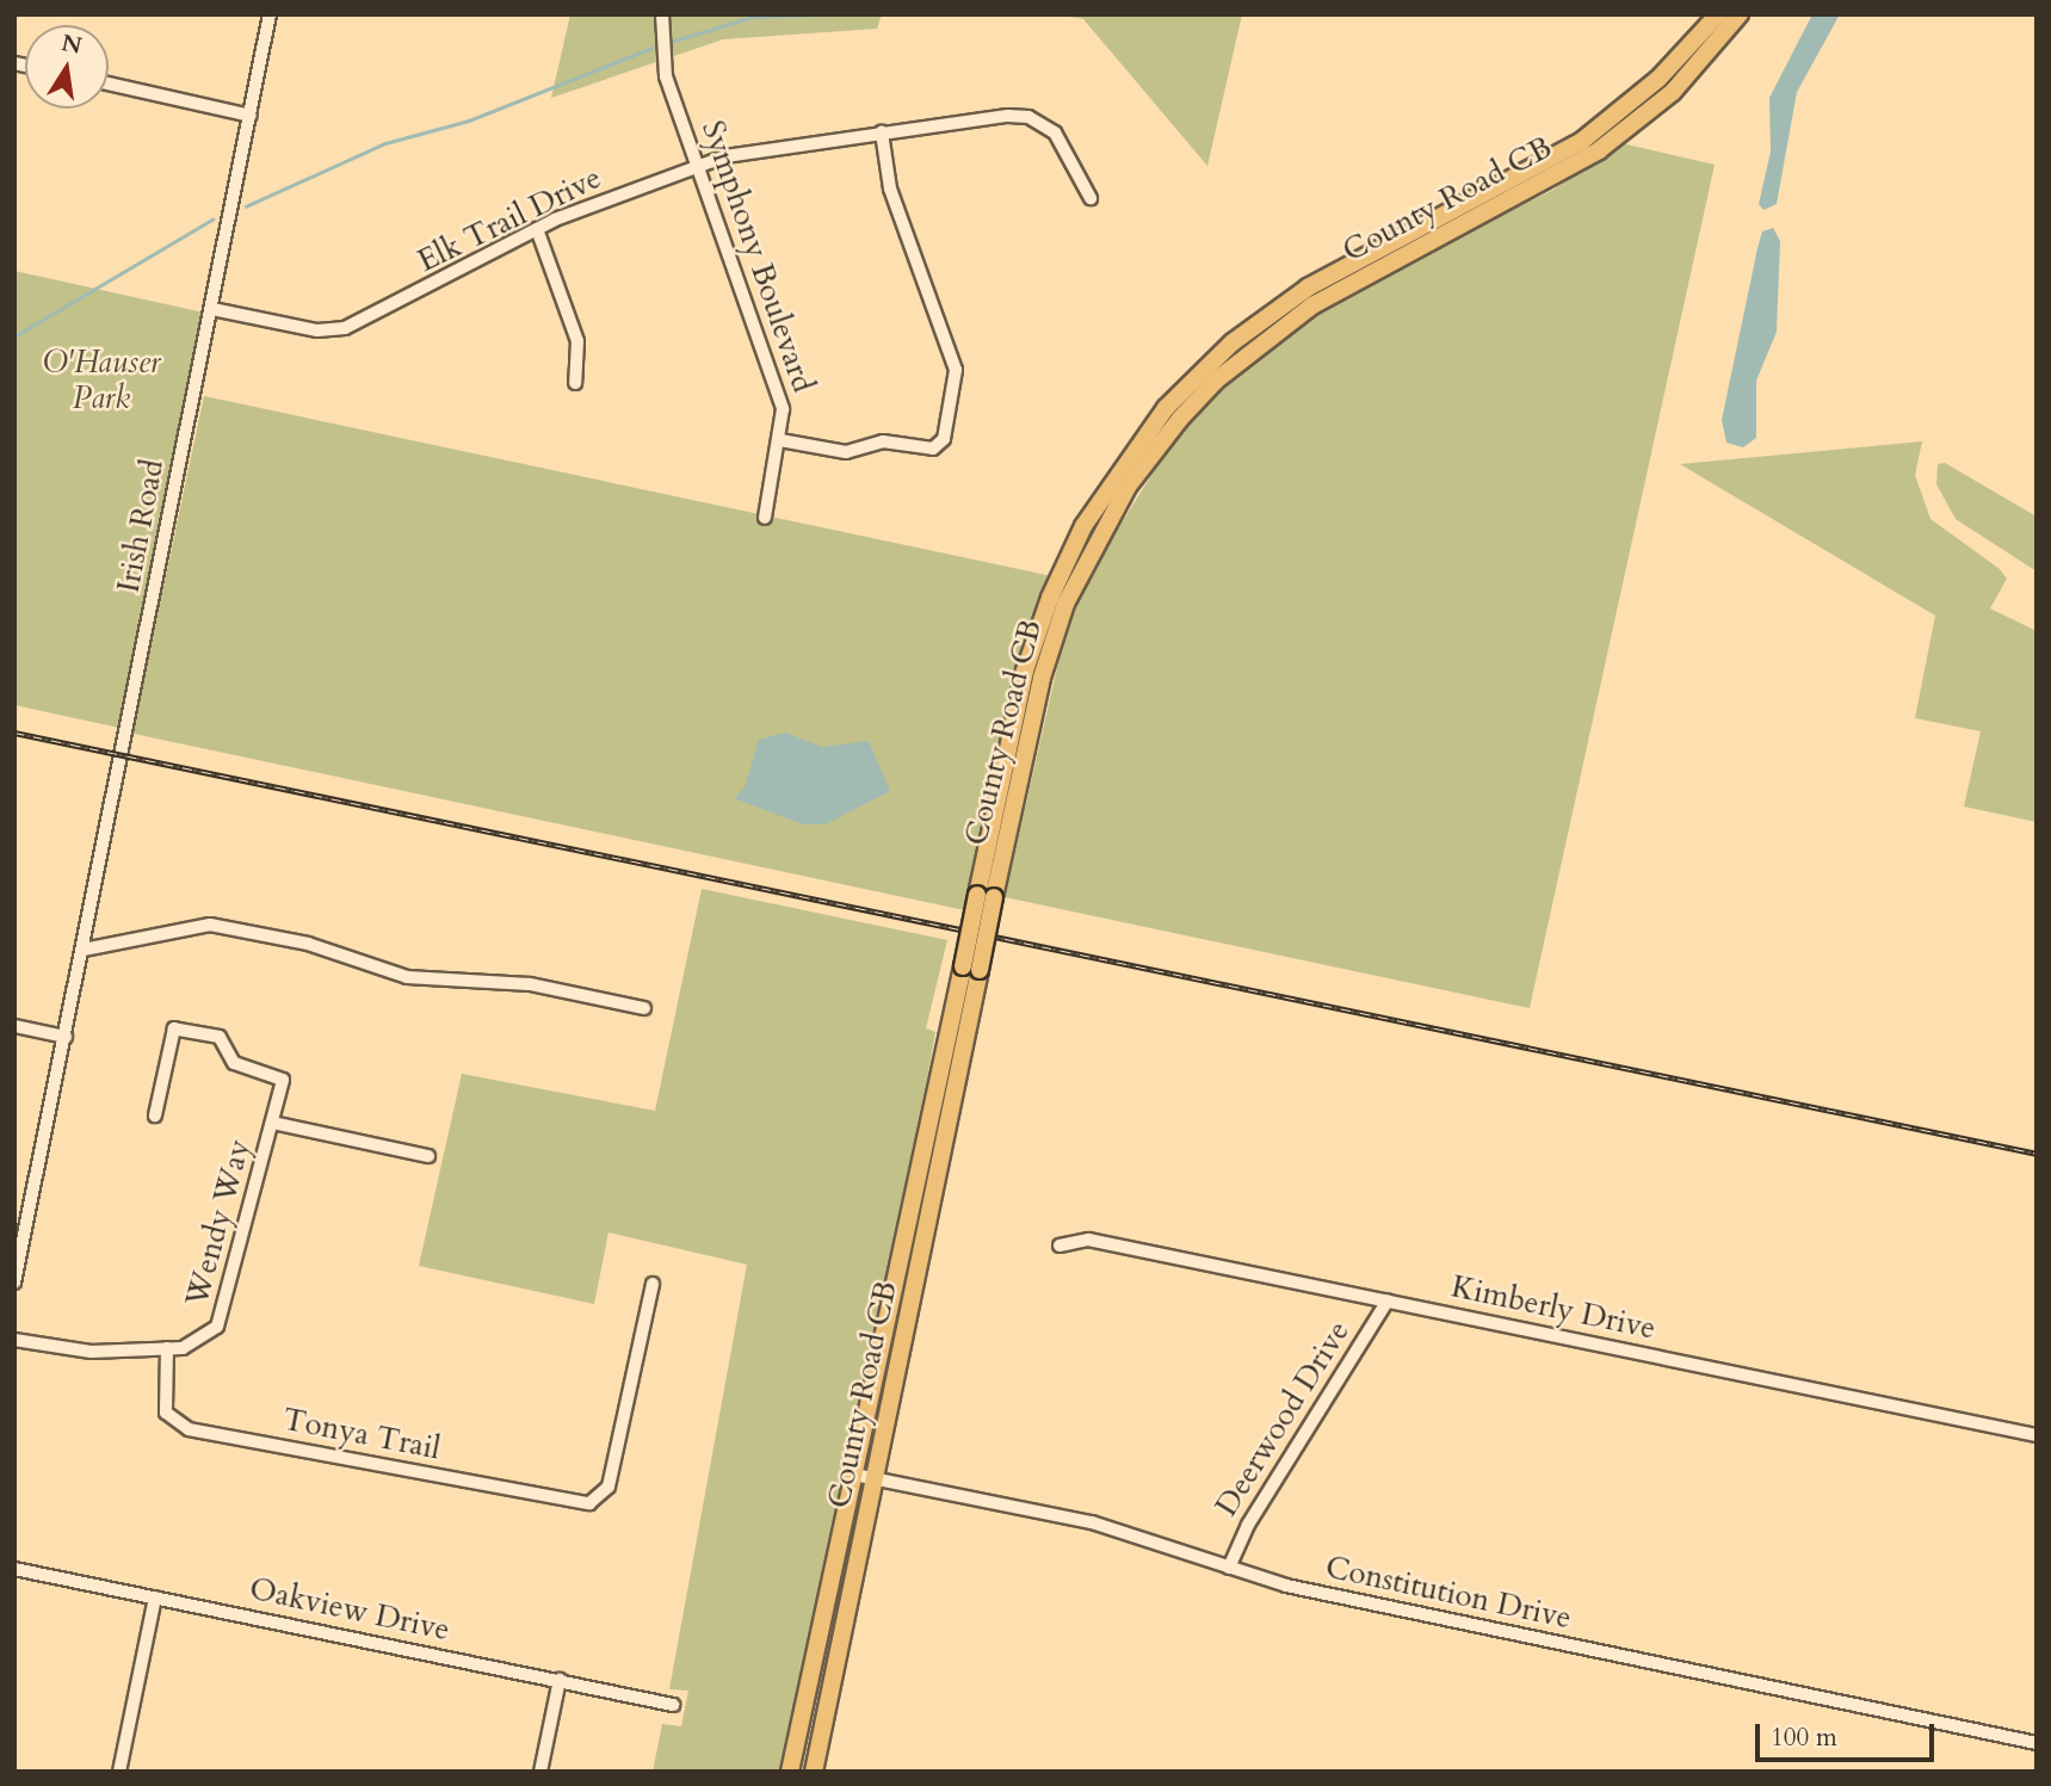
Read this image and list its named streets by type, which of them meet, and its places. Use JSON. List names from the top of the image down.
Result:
{
  "streets": {
    "main road": ["County Road CB"],
    "street": [
      "Elk Trail Drive",
      "Symphony Boulevard",
      "Irish Road",
      "Wendy Way",
      "Kimberly Drive",
      "Deerwood Drive",
      "Tonya Trail",
      "Constitution Drive",
      "Oakview Drive"
    ]
  },
  "crossings": [
    ["County Road CB", "Constitution Drive"],
    ["Elk Trail Drive", "Symphony Boulevard"],
    ["Elk Trail Drive", "Irish Road"],
    ["Wendy Way", "Tonya Trail"],
    ["Kimberly Drive", "Deerwood Drive"],
    ["Deerwood Drive", "Constitution Drive"]
  ],
  "parks": ["O'Hauser Park"],
  "scale_bar": "100 m",
  "north": "top"
}
